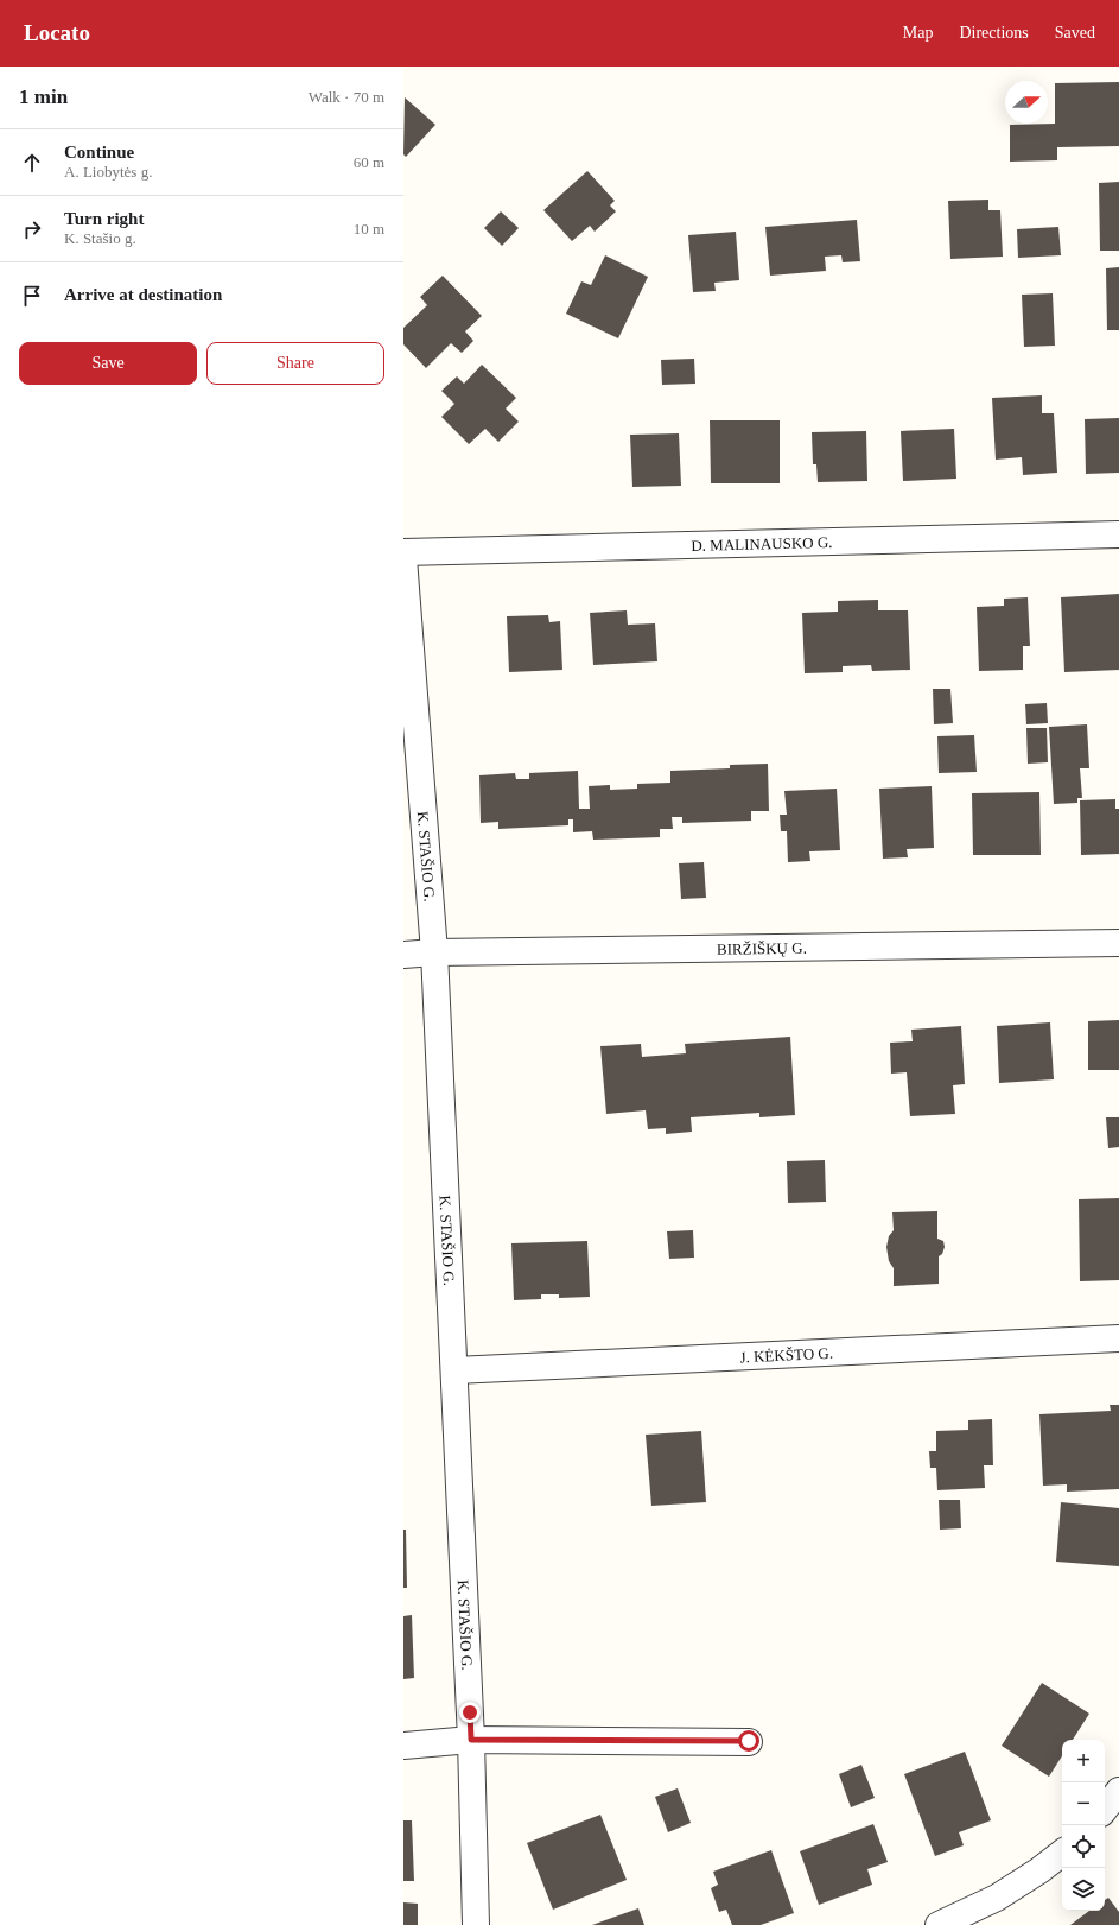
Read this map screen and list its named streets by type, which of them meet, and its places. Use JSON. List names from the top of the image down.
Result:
{
  "streets": {
    "street": [
      "D. MALINAUSKO G.",
      "K. STAŠIO G.",
      "BIRŽIŠKŲ G.",
      "J. KĖKŠTO G."
    ]
  },
  "crossings": [
    ["K. STAŠIO G.", "BIRŽIŠKŲ G."],
    ["K. STAŠIO G.", "J. KĖKŠTO G."]
  ],
  "north": "right",
  "page": {
    "header": "Locato",
    "nav": ["Map", "Directions", "Saved"],
    "heading": ["1 min", "Walk · 70 m"],
    "list": [
      ["Continue", "A. Liobytės g.", "60 m"],
      ["Turn right", "K. Stašio g.", "10 m"],
      "Arrive at destination"
    ],
    "buttons": ["Save", "Share"],
    "map_buttons": ["+", "−"]
  }
}
